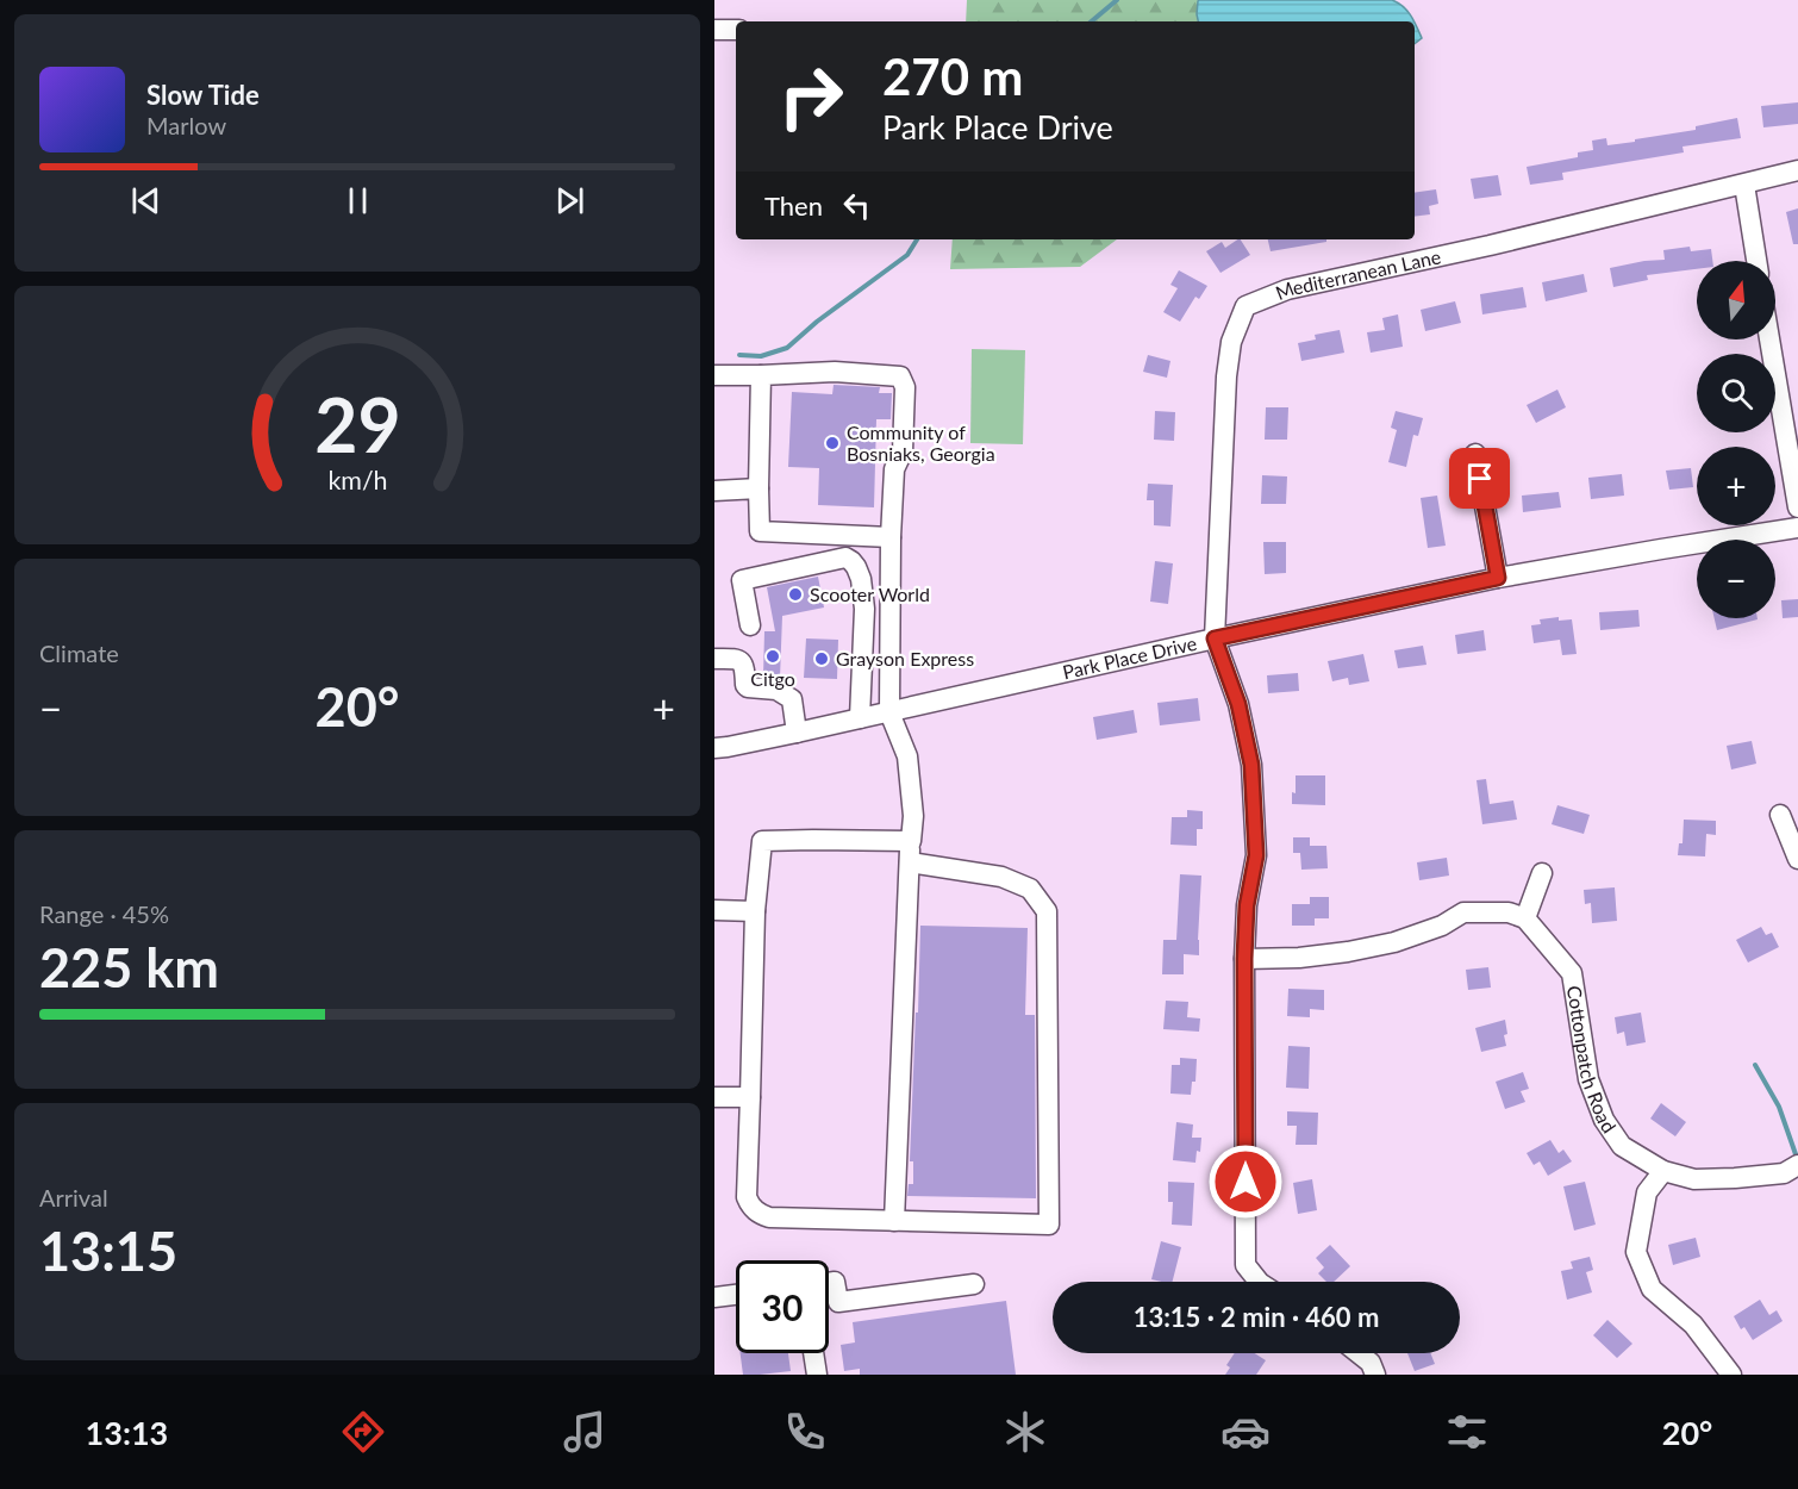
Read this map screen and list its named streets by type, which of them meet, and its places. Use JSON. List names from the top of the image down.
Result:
{
  "streets": {
    "street": ["Mediterranean Lane", "Park Place Drive", "Cottonpatch Road"]
  },
  "crossings": [
    ["Mediterranean Lane", "Park Place Drive"]
  ],
  "places": [
    "Community of Bosniaks, Georgia",
    "Scooter World",
    "Citgo",
    "Grayson Express"
  ],
  "north": "top",
  "page": {
    "turn": ["270 m", "Park Place Drive"],
    "song": ["Slow Tide", "Marlow"],
    "then": "Then",
    "map_buttons": ["+", "−"],
    "tile": [
      "Climate",
      ["Range · 45%", "225 km"],
      ["Arrival", "13:15"]
    ],
    "heat": ["−", "20°", "+"],
    "limit": "30",
    "trip": "13:15 · 2 min · 460 m",
    "tabs": ["13:13", "20°"],
    "gauge": ["29", "km/h"]
  }
}
